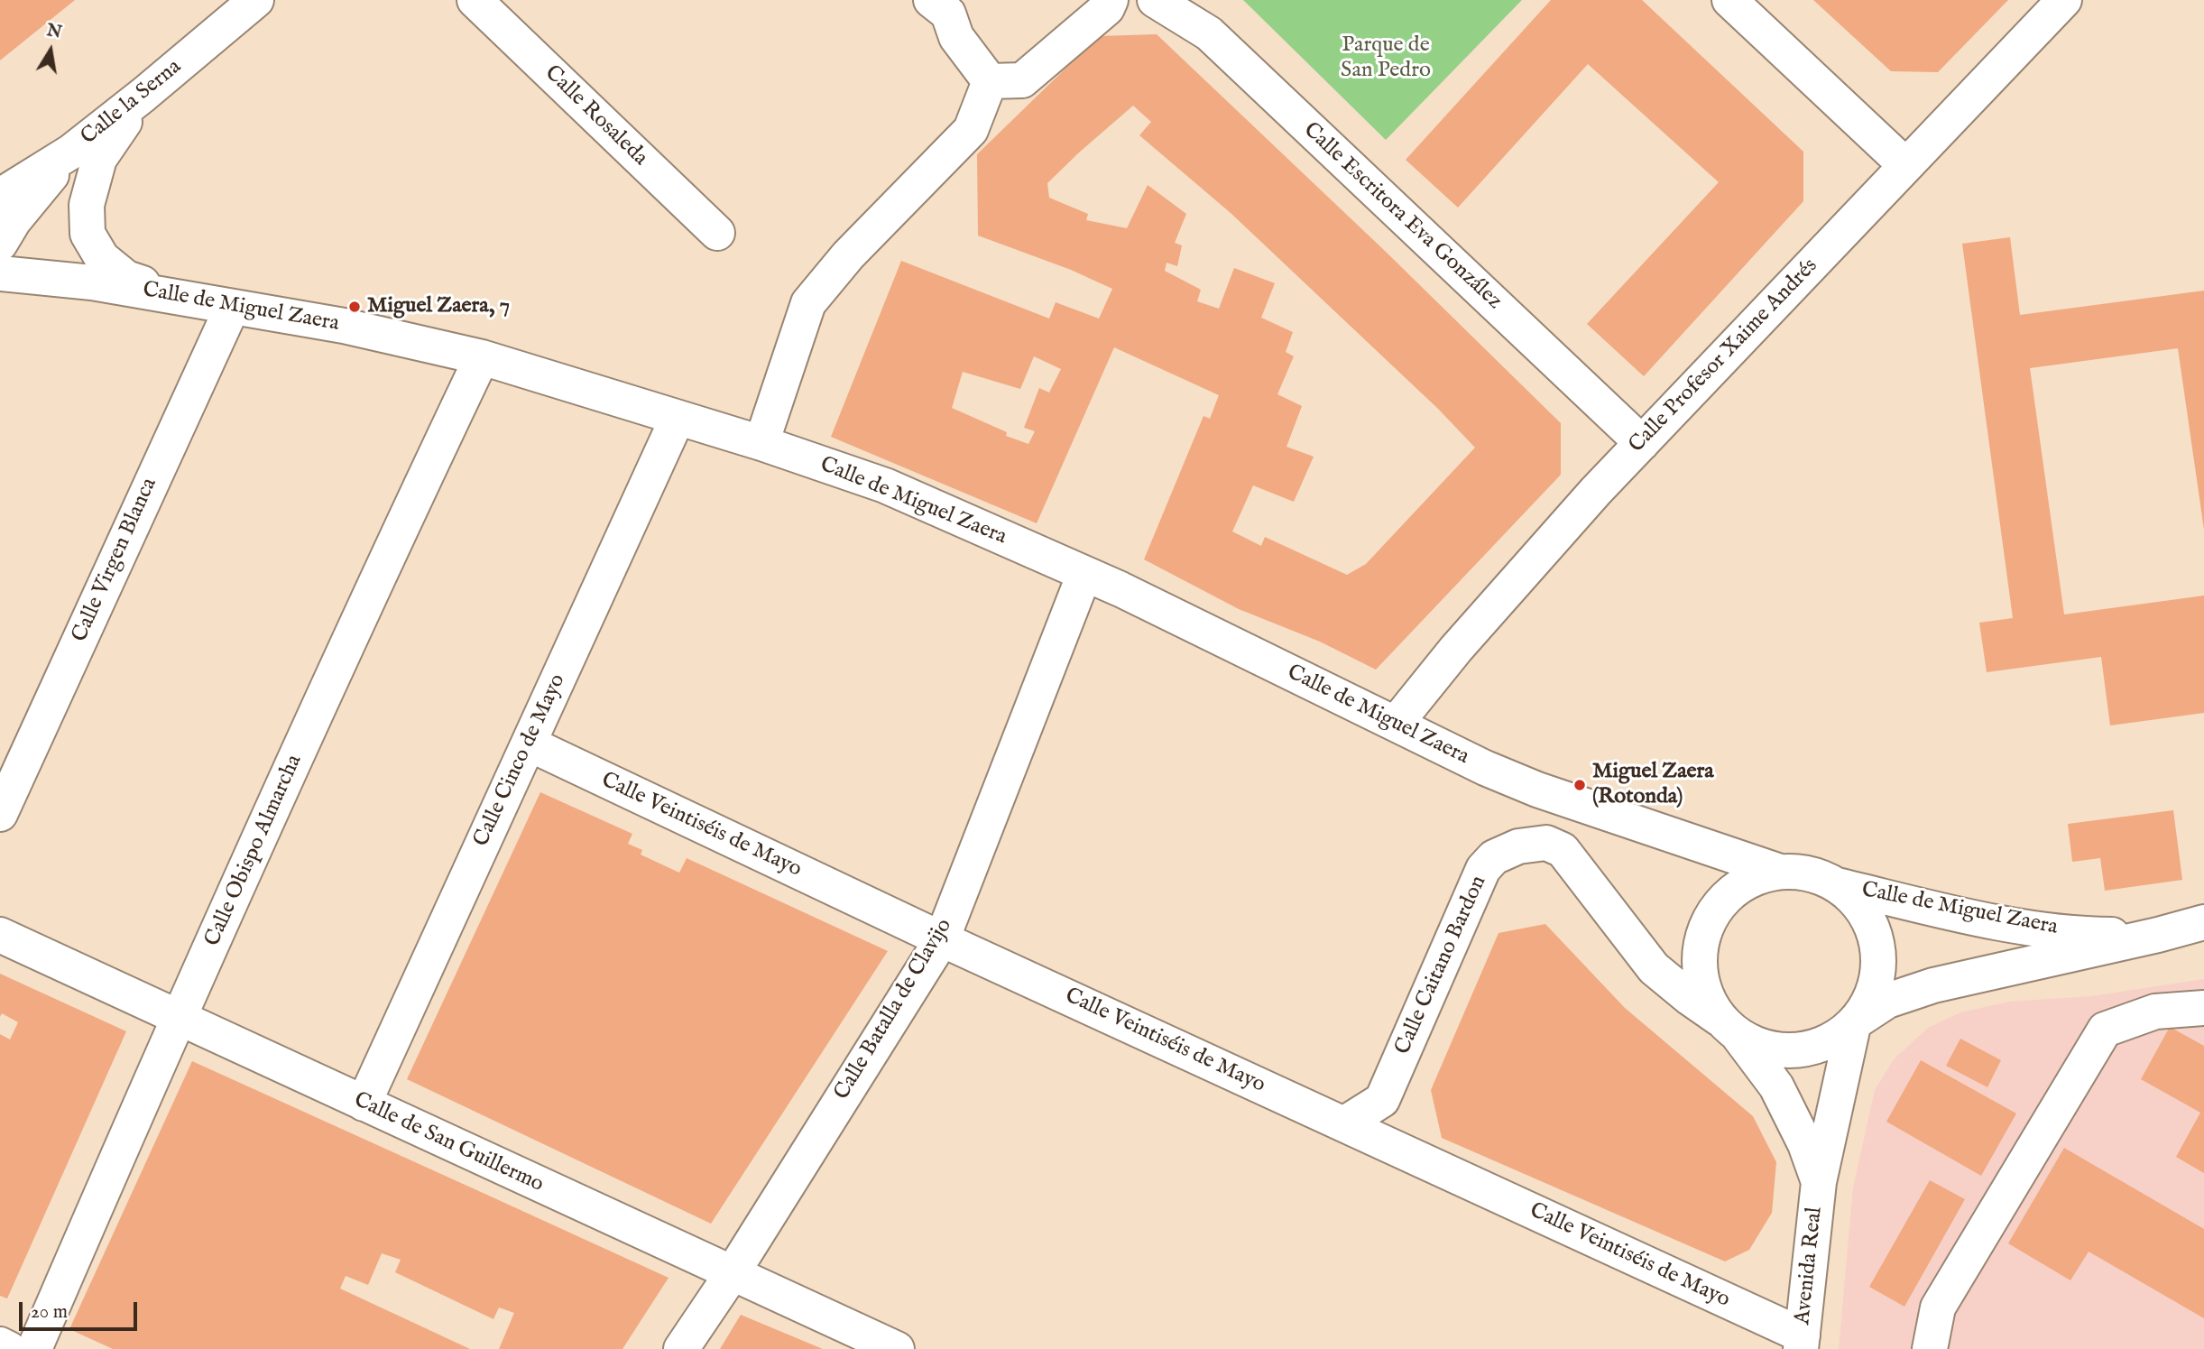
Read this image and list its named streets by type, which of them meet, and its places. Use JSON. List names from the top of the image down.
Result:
{
  "streets": {
    "street": [
      "Calle la Serna",
      "Calle Rosaleda",
      "Calle Escritora Eva González",
      "Calle de Miguel Zaera",
      "Calle Profesor Xaime Andrés",
      "Calle Virgen Blanca",
      "Calle Cinco de Mayo",
      "Calle Veintiséis de Mayo",
      "Calle Obispo Almarcha",
      "Calle Caitano Bardon",
      "Calle Batalla de Clavijo",
      "Calle de San Guillermo",
      "Avenida Real"
    ]
  },
  "crossings": [
    ["Calle Escritora Eva González", "Calle Profesor Xaime Andrés"],
    ["Calle de Miguel Zaera", "Calle Profesor Xaime Andrés"],
    ["Calle de Miguel Zaera", "Calle Virgen Blanca"],
    ["Calle de Miguel Zaera", "Calle Cinco de Mayo"],
    ["Calle de Miguel Zaera", "Calle Obispo Almarcha"],
    ["Calle de Miguel Zaera", "Calle Caitano Bardon"],
    ["Calle de Miguel Zaera", "Calle Batalla de Clavijo"],
    ["Calle de Miguel Zaera", "Avenida Real"],
    ["Calle Cinco de Mayo", "Calle Veintiséis de Mayo"],
    ["Calle Cinco de Mayo", "Calle de San Guillermo"],
    ["Calle Veintiséis de Mayo", "Calle Caitano Bardon"],
    ["Calle Veintiséis de Mayo", "Calle Batalla de Clavijo"],
    ["Calle Veintiséis de Mayo", "Avenida Real"],
    ["Calle Obispo Almarcha", "Calle de San Guillermo"],
    ["Calle Caitano Bardon", "Avenida Real"],
    ["Calle Batalla de Clavijo", "Calle de San Guillermo"]
  ],
  "parks": ["Parque de San Pedro"],
  "places": ["Miguel Zaera, 7", "Miguel Zaera (Rotonda)"],
  "scale_bar": "20 m",
  "north": "top"
}
